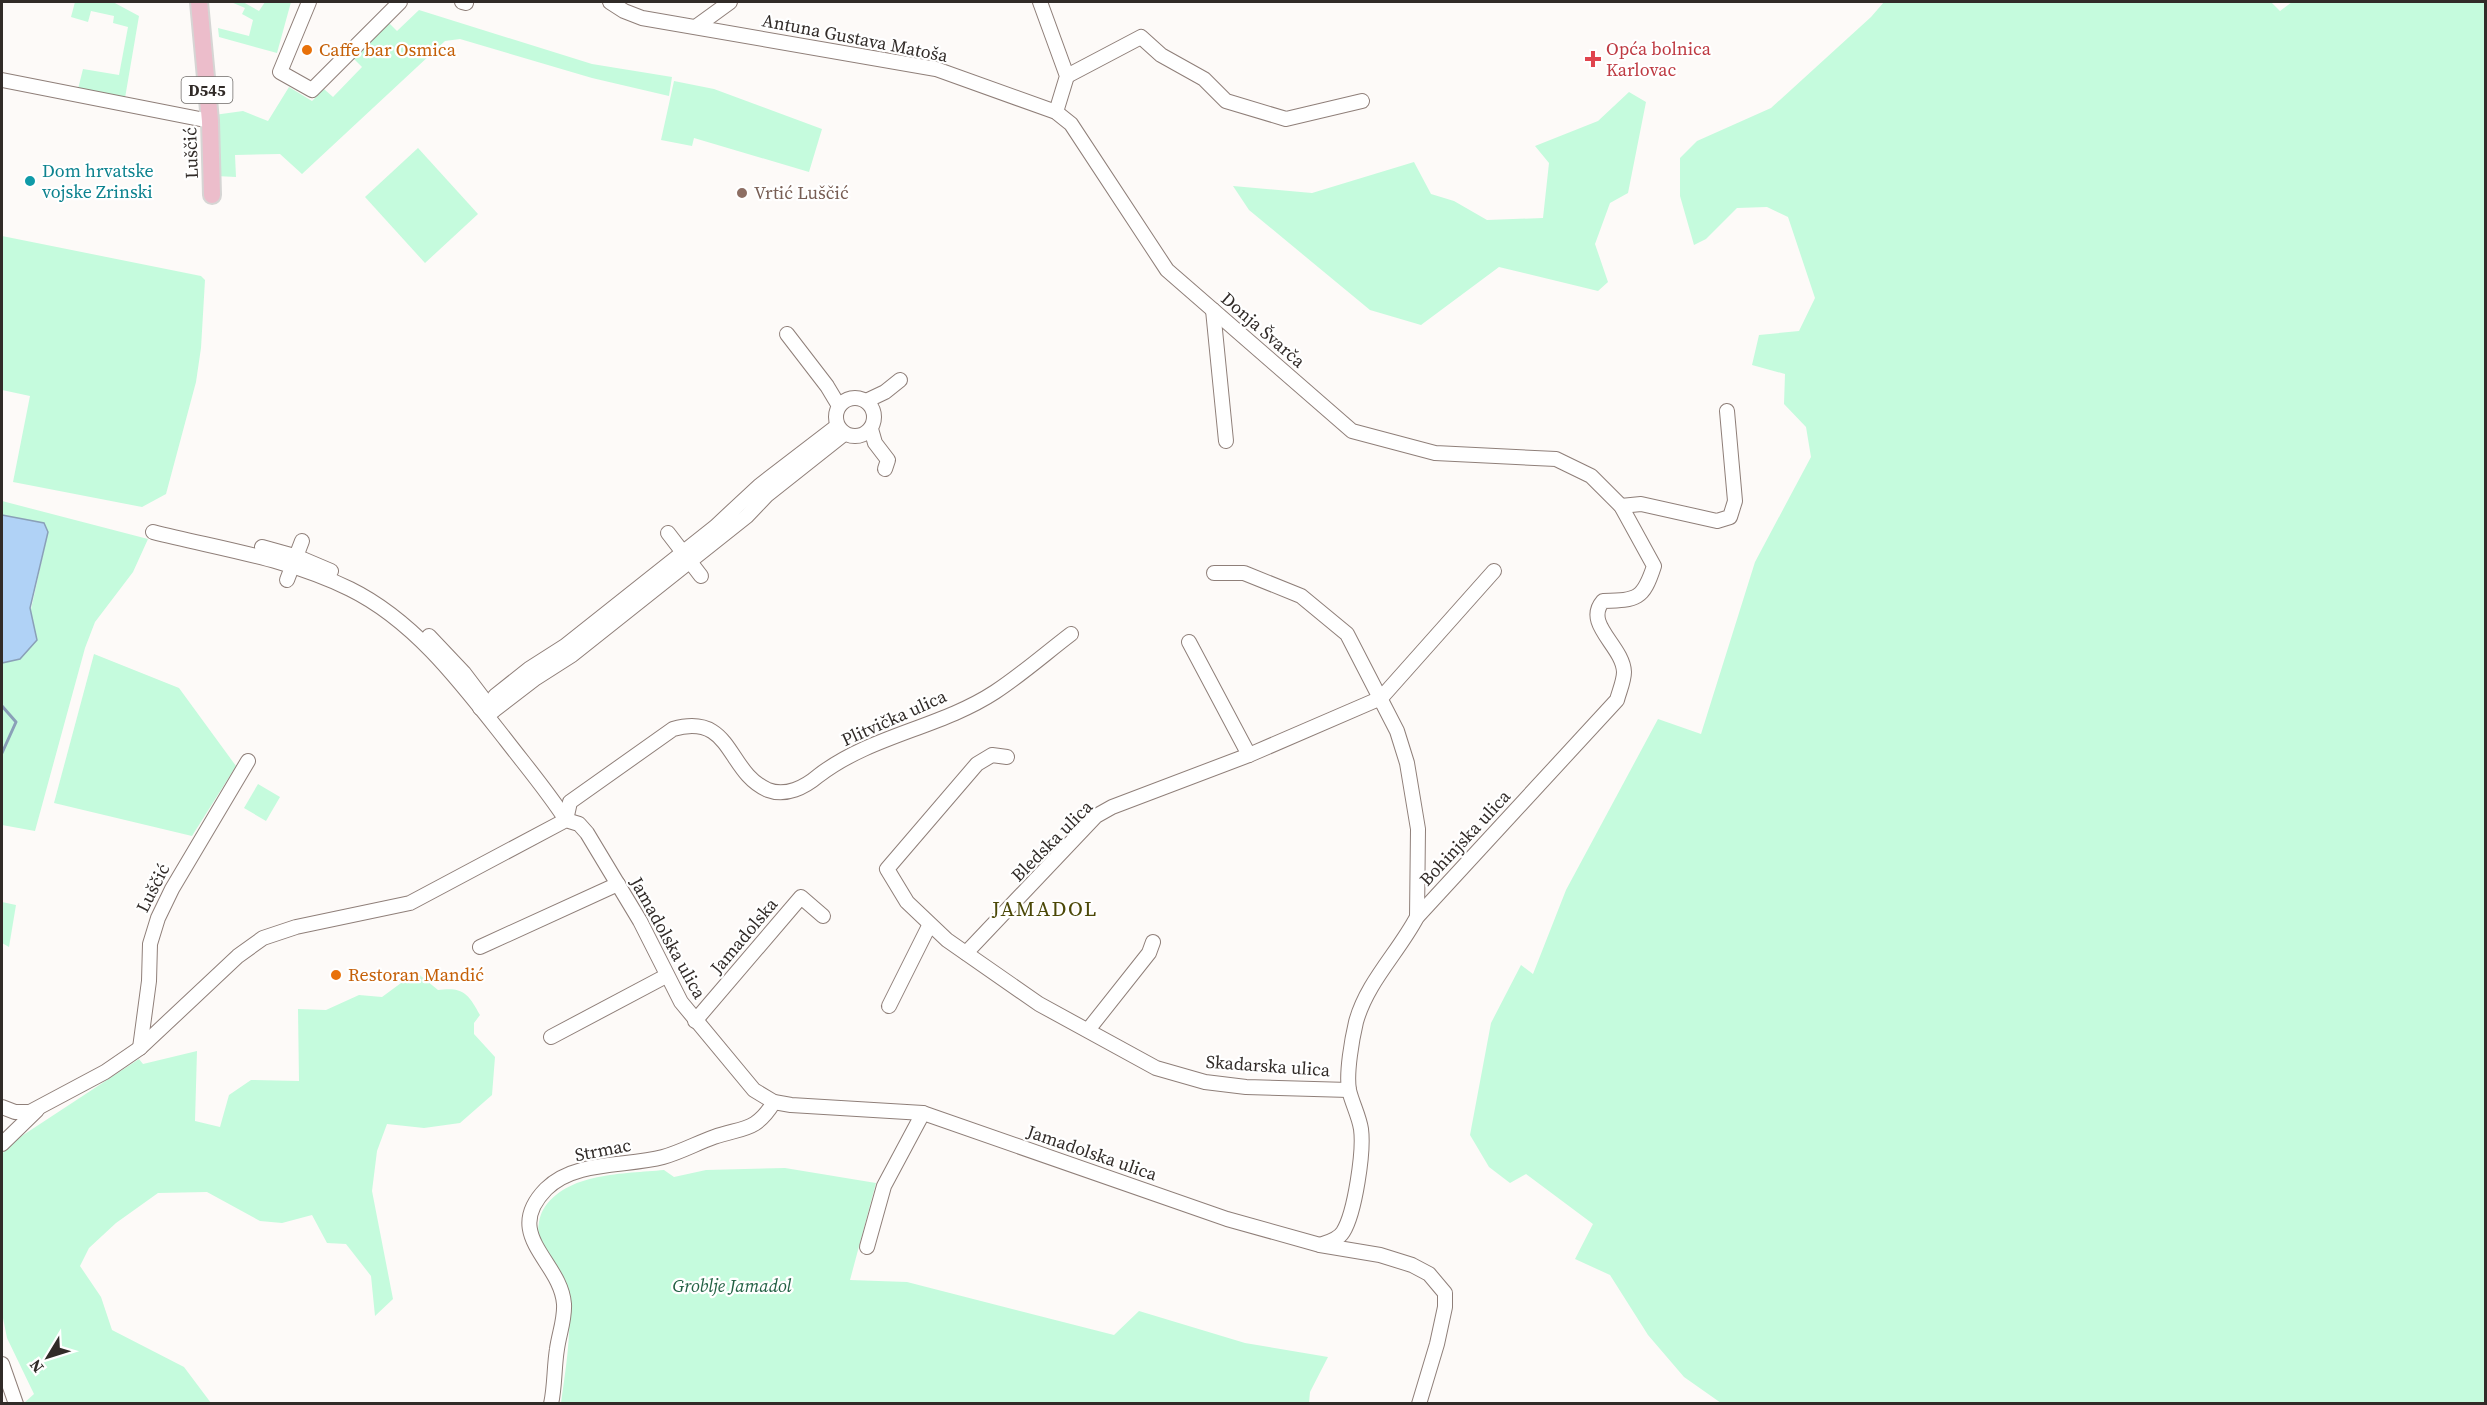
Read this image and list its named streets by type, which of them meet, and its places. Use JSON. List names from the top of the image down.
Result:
{
  "streets": {
    "main road": ["D545", "Luščić"],
    "street": [
      "Antuna Gustava Matoša",
      "Donja Švarča",
      "Plitvička ulica",
      "Bohinjska ulica",
      "Bledska ulica",
      "Jamadolska",
      "Jamadolska ulica",
      "Skadarska ulica",
      "Strmac"
    ]
  },
  "crossings": [
    ["Antuna Gustava Matoša", "Donja Švarča"],
    ["Donja Švarča", "Bohinjska ulica"],
    ["Plitvička ulica", "Jamadolska ulica"],
    ["Bohinjska ulica", "Jamadolska ulica"],
    ["Bohinjska ulica", "Skadarska ulica"],
    ["Bledska ulica", "Skadarska ulica"],
    ["Jamadolska", "Jamadolska ulica"],
    ["Jamadolska ulica", "Strmac"]
  ],
  "districts": ["JAMADOL"],
  "parks": ["Groblje Jamadol"],
  "places": {
    "other": [
      "Caffe bar Osmica",
      "Dom hrvatske vojske Zrinski",
      "Vrtić Luščić",
      "Restoran Mandić"
    ],
    "health": ["Opća bolnica Karlovac"]
  },
  "north": "bottom left"
}
